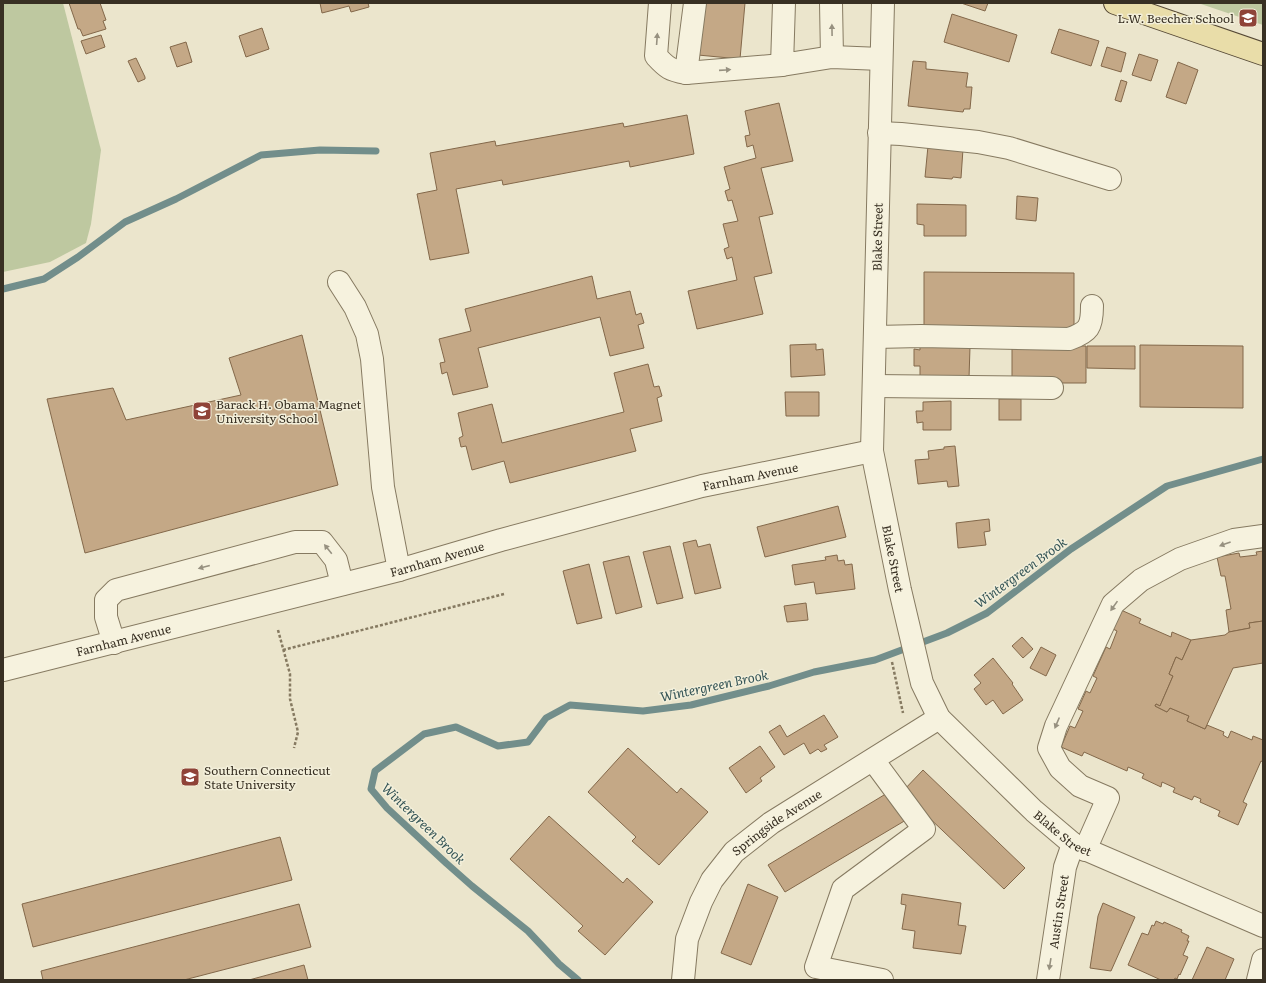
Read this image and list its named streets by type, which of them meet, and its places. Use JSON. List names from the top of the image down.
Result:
{
  "streets": {
    "street": [
      "Blake Street",
      "Farnham Avenue",
      "Springside Avenue",
      "Austin Street"
    ]
  },
  "crossings": [
    ["Blake Street", "Farnham Avenue"],
    ["Blake Street", "Springside Avenue"],
    ["Blake Street", "Austin Street"]
  ],
  "one_way": ["Austin Street"],
  "water": ["Wintergreen Brook"],
  "places": {
    "school or university": ["L.W. Beecher School", "Barack H. Obama Magnet University School", "Southern Connecticut State University"]
  }
}
